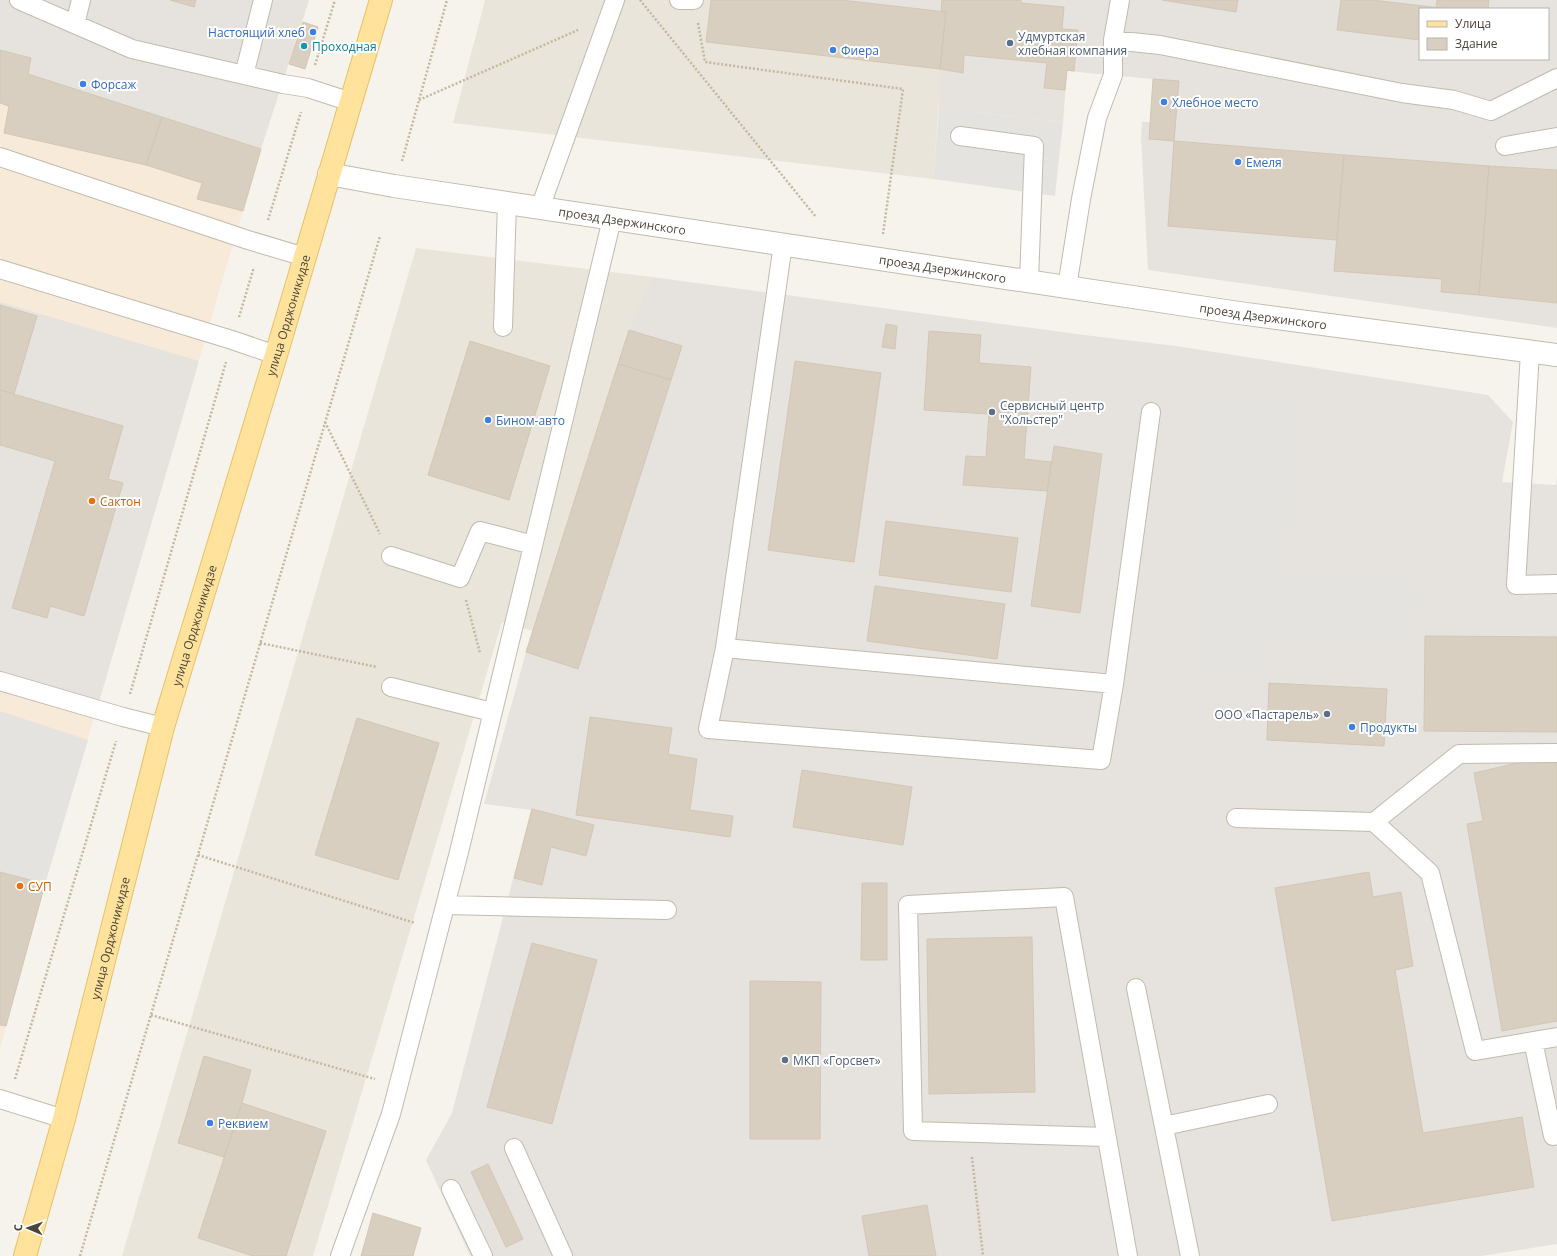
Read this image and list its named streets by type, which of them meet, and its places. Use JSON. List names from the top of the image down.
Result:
{
  "streets": {
    "main road": ["улица Орджоникидзе"],
    "street": ["проезд Дзержинского"]
  },
  "crossings": [
    ["проезд Дзержинского", "улица Орджоникидзе"]
  ],
  "places": [
    "Настоящий хлеб",
    "Удмуртская хлебная компания",
    "Проходная",
    "Фиера",
    "Форсаж",
    "Хлебное место",
    "Емеля",
    "Сервисный центр \"Хольстер\"",
    "Бином-авто",
    "Сактон",
    "ООО «Пастарель»",
    "Продукты",
    "СУП",
    "МКП «Горсвет»",
    "Реквием"
  ],
  "legend": ["Улица", "Здание"],
  "north": "left"
}
